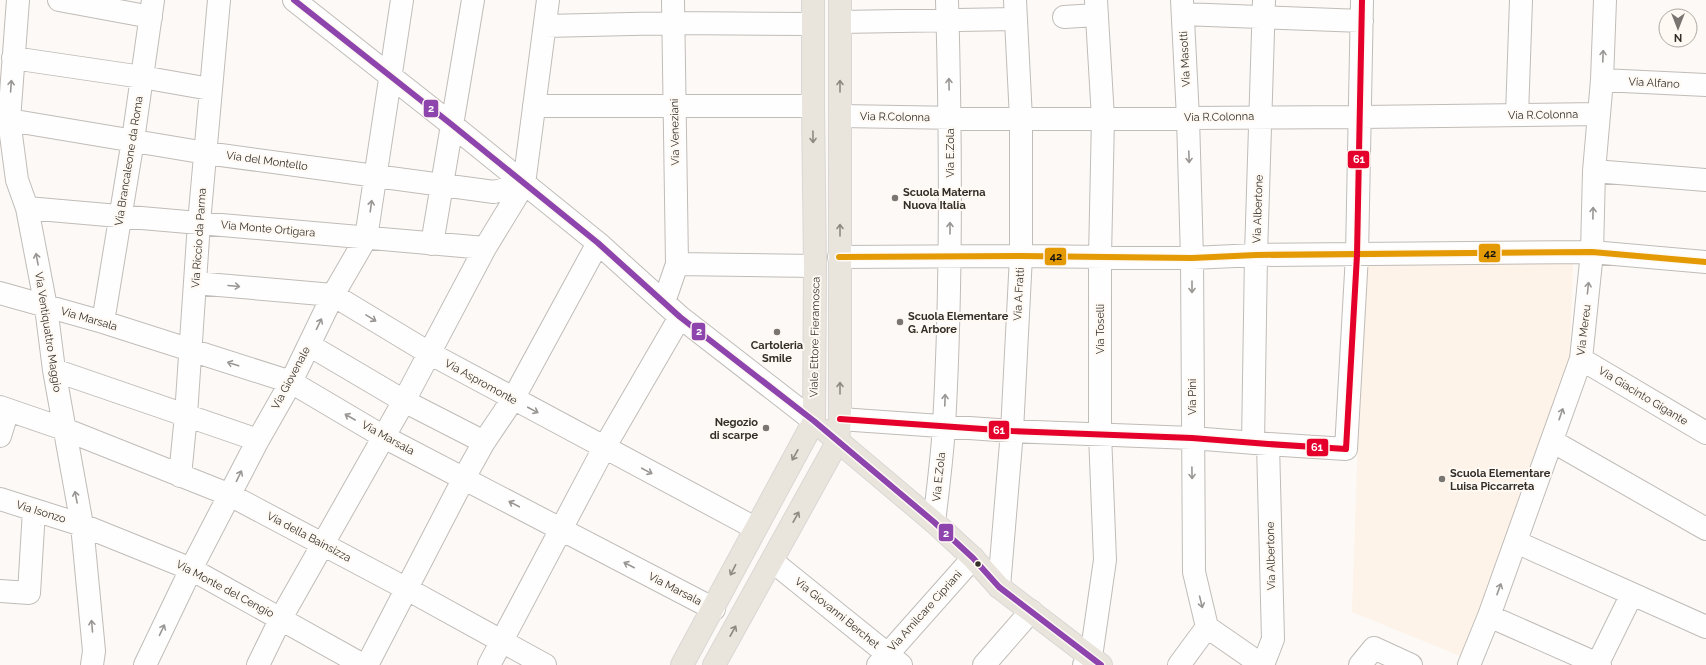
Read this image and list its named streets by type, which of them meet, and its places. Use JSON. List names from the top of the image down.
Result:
{
  "streets": {
    "main road": ["Viale Ettore Fieramosca"],
    "street": [
      "Via Masotti",
      "Via Alfano",
      "Via R.Colonna",
      "Via Veneziani",
      "Via E.Zola",
      "Via Brancaleone da Roma",
      "Via del Montello",
      "Via Albertone",
      "Via Monte Ortigara",
      "Via Riccio da Parma",
      "Via A.Fratti",
      "Via Marsala",
      "Via Toselli",
      "Via Mereu",
      "Via Ventiquattro Maggio",
      "Via Giovenale",
      "Via Aspromonte",
      "Via Giacinto Gigante",
      "Via Pini",
      "Via Isonzo",
      "Via della Bainsizza",
      "Via Monte del Cengio",
      "Via Amilcare Cipriani",
      "Via Giovanni Berchet"
    ]
  },
  "crossings": [
    ["Via Masotti", "Via R.Colonna"],
    ["Via Masotti", "Via Pini"],
    ["Via Alfano", "Via Mereu"],
    ["Via R.Colonna", "Via E.Zola"],
    ["Via R.Colonna", "Via Albertone"],
    ["Via R.Colonna", "Via A.Fratti"],
    ["Via R.Colonna", "Via Toselli"],
    ["Via R.Colonna", "Via Mereu"],
    ["Via R.Colonna", "Via Pini"],
    ["Via Brancaleone da Roma", "Via del Montello"],
    ["Via Brancaleone da Roma", "Via Monte Ortigara"],
    ["Via Brancaleone da Roma", "Via Marsala"],
    ["Via del Montello", "Via Riccio da Parma"],
    ["Via del Montello", "Via Ventiquattro Maggio"],
    ["Via del Montello", "Via Giovenale"],
    ["Via Monte Ortigara", "Via Riccio da Parma"],
    ["Via Monte Ortigara", "Via Ventiquattro Maggio"],
    ["Via Monte Ortigara", "Via Giovenale"],
    ["Via Riccio da Parma", "Via Marsala"],
    ["Via Riccio da Parma", "Via Aspromonte"],
    ["Via Riccio da Parma", "Via della Bainsizza"],
    ["Via Marsala", "Via Ventiquattro Maggio"],
    ["Via Marsala", "Viale Ettore Fieramosca"],
    ["Via Marsala", "Via Giovenale"],
    ["Via Mereu", "Via Giacinto Gigante"],
    ["Via Ventiquattro Maggio", "Via Isonzo"],
    ["Via Ventiquattro Maggio", "Via della Bainsizza"],
    ["Via Ventiquattro Maggio", "Via Monte del Cengio"],
    ["Viale Ettore Fieramosca", "Via Aspromonte"],
    ["Via Giovenale", "Via Aspromonte"],
    ["Via Giovenale", "Via della Bainsizza"],
    ["Via Giovenale", "Via Monte del Cengio"],
    ["Via Isonzo", "Via Monte del Cengio"],
    ["Via Amilcare Cipriani", "Via Giovanni Berchet"]
  ],
  "one_way": ["Via E.Zola", "Via Ventiquattro Maggio", "Via Pini"],
  "places": [
    "Scuola Materna Nuova Italia",
    "Scuola Elementare G. Arbore",
    "Cartoleria Smile",
    "Negozio di scarpe",
    "Scuola Elementare Luisa Piccarreta"
  ],
  "lines": ["transit line 2", "transit line 61", "transit line 42"],
  "north": "bottom"
}
